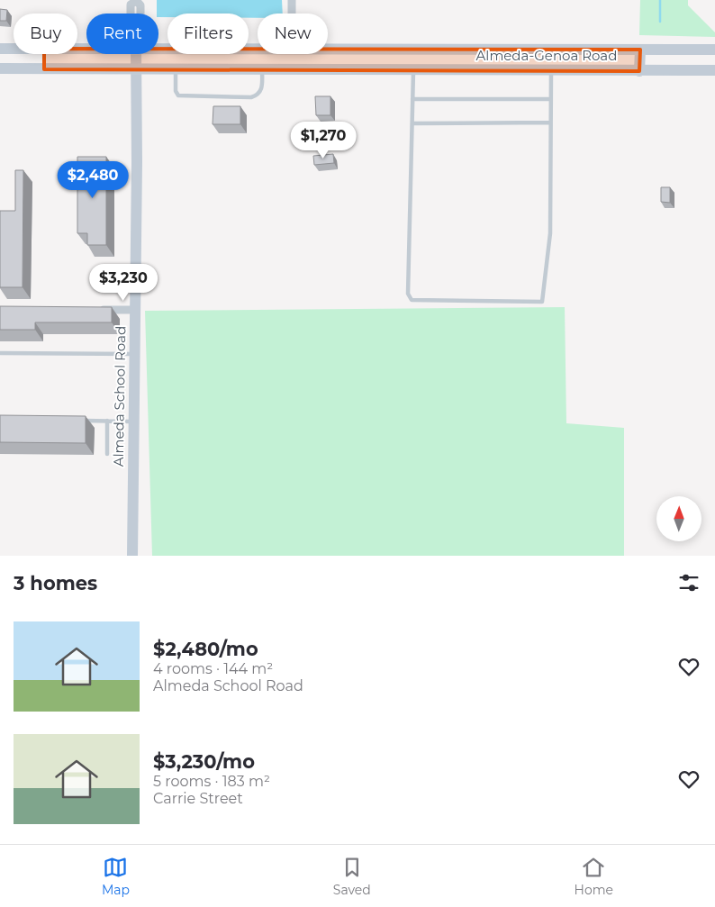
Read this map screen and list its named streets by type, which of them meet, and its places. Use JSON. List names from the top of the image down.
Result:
{
  "streets": {
    "main road": ["Almeda-Genoa Road", "Almeda School Road"]
  },
  "crossings": [
    ["Almeda-Genoa Road", "Almeda School Road"]
  ],
  "north": "top",
  "page": {
    "chip": [
      "Buy",
      "Rent",
      "Filters",
      "New"
    ],
    "price": ["$1,270", "$2,480", "$3,230"],
    "heading": "3 homes",
    "list": [
      {
        "name": "$2,480/mo",
        "note": "4 rooms · 144 m² · Almeda School Road"
      },
      {
        "name": "$3,230/mo",
        "note": "5 rooms · 183 m² · Carrie Street"
      }
    ],
    "tabs": ["Map", "Saved", "Home"]
  }
}
